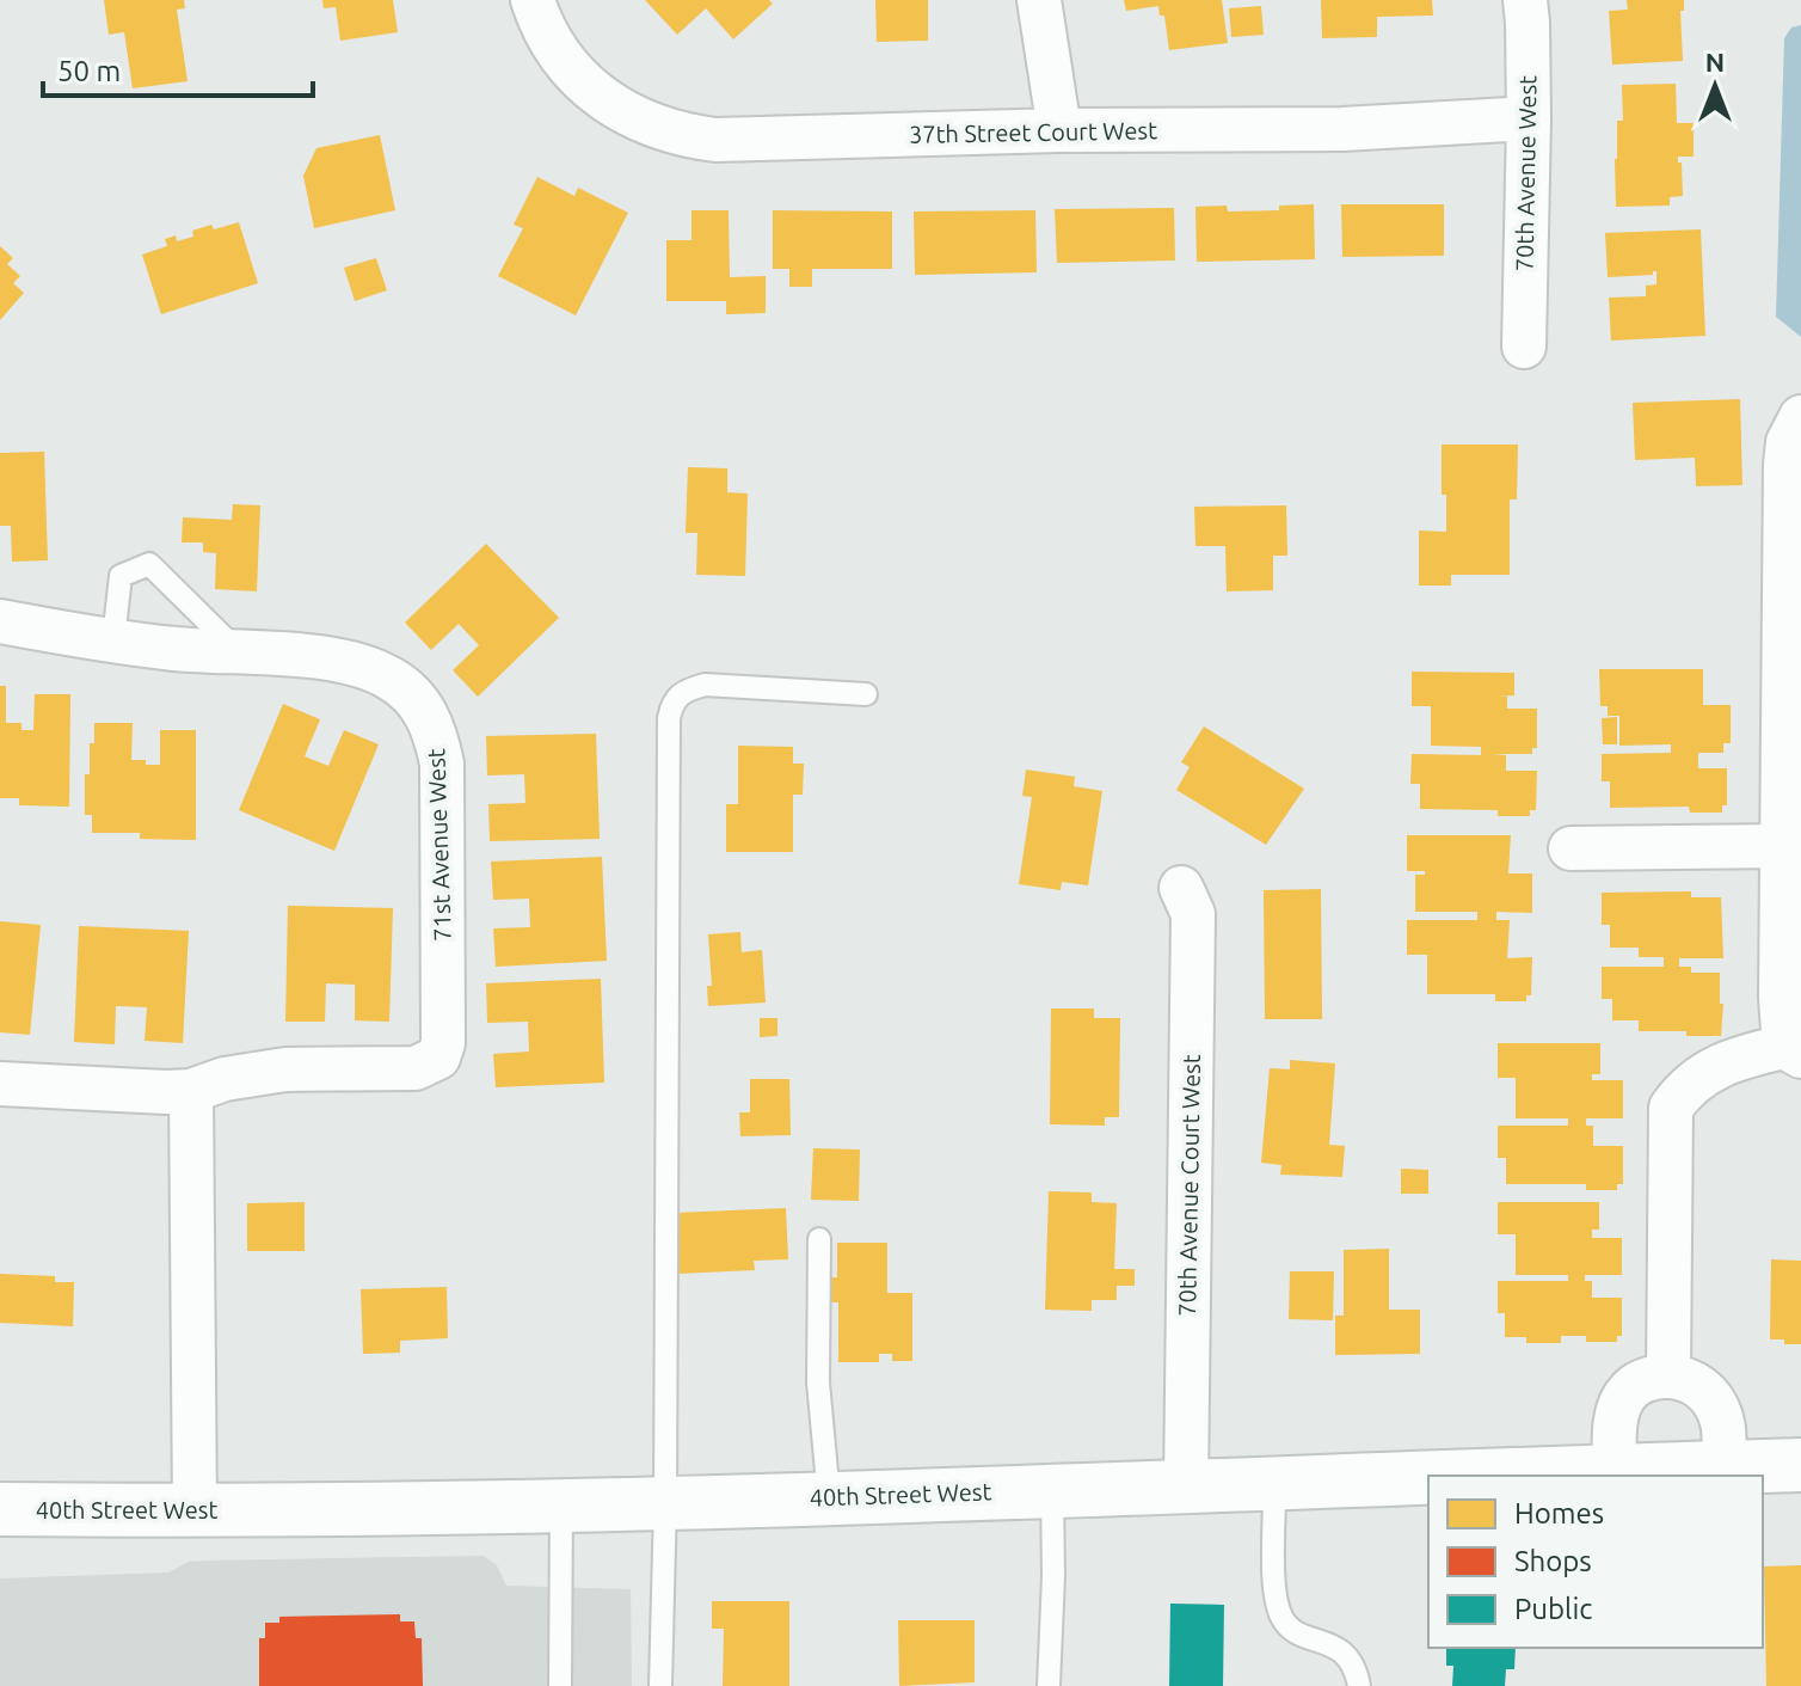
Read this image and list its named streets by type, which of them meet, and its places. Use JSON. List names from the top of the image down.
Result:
{
  "streets": {
    "main road": ["40th Street West"],
    "street": [
      "37th Street Court West",
      "70th Avenue West",
      "71st Avenue West",
      "70th Avenue Court West"
    ]
  },
  "crossings": [
    ["37th Street Court West", "70th Avenue West"],
    ["70th Avenue Court West", "40th Street West"]
  ],
  "legend": ["Homes", "Shops", "Public"],
  "scale_bar": "50 m",
  "north": "top"
}
